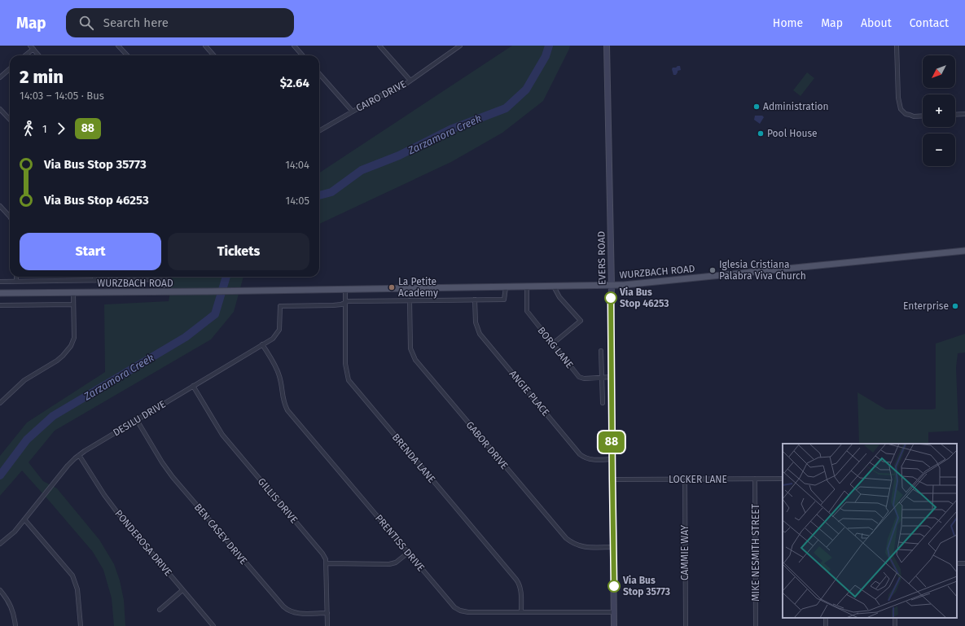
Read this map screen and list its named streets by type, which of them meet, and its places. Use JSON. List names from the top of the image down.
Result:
{
  "streets": {
    "main road": ["EVERS ROAD", "WURZBACH ROAD"],
    "street": [
      "CAIRO DRIVE",
      "BORG LANE",
      "ANGIE PLACE",
      "DESILU DRIVE",
      "GABOR DRIVE",
      "BRENDA LANE",
      "LOCKER LANE",
      "GILLIS DRIVE",
      "BEN CASEY DRIVE",
      "PONDEROSA DRIVE",
      "PRENTISS DRIVE",
      "CAMMIE WAY",
      "MIKE NESMITH STREET"
    ]
  },
  "crossings": [
    ["EVERS ROAD", "WURZBACH ROAD"],
    ["EVERS ROAD", "BORG LANE"],
    ["EVERS ROAD", "ANGIE PLACE"],
    ["EVERS ROAD", "GABOR DRIVE"],
    ["EVERS ROAD", "LOCKER LANE"],
    ["EVERS ROAD", "PRENTISS DRIVE"],
    ["WURZBACH ROAD", "BORG LANE"],
    ["WURZBACH ROAD", "BRENDA LANE"],
    ["DESILU DRIVE", "BRENDA LANE"],
    ["DESILU DRIVE", "GILLIS DRIVE"],
    ["DESILU DRIVE", "BEN CASEY DRIVE"],
    ["DESILU DRIVE", "PONDEROSA DRIVE"],
    ["DESILU DRIVE", "PRENTISS DRIVE"],
    ["BRENDA LANE", "PRENTISS DRIVE"],
    ["LOCKER LANE", "CAMMIE WAY"],
    ["LOCKER LANE", "MIKE NESMITH STREET"],
    ["GILLIS DRIVE", "BEN CASEY DRIVE"]
  ],
  "water": ["Zarzamora Creek"],
  "places": [
    "Administration",
    "Pool House",
    "Iglesia Cristiana Palabra Viva Church",
    "La Petite Academy",
    "Via Bus Stop 46253",
    "Enterprise",
    "Via Bus Stop 35773"
  ],
  "lines": ["bus line 88"],
  "north": "bottom left",
  "page": {
    "header": "Map",
    "search": "Search here",
    "nav": [
      "Home",
      "Map",
      "About",
      "Contact"
    ],
    "on_map": "88",
    "map_buttons": ["+", "−"],
    "heading": ["2 min", "14:03 – 14:05 · Bus", "$2.64"],
    "legs": ["1", "88"],
    "list": [
      {
        "name": "Via Bus Stop 35773",
        "value": "14:04"
      },
      {
        "name": "Via Bus Stop 46253",
        "value": "14:05"
      }
    ],
    "buttons": ["Start", "Tickets"]
  }
}
